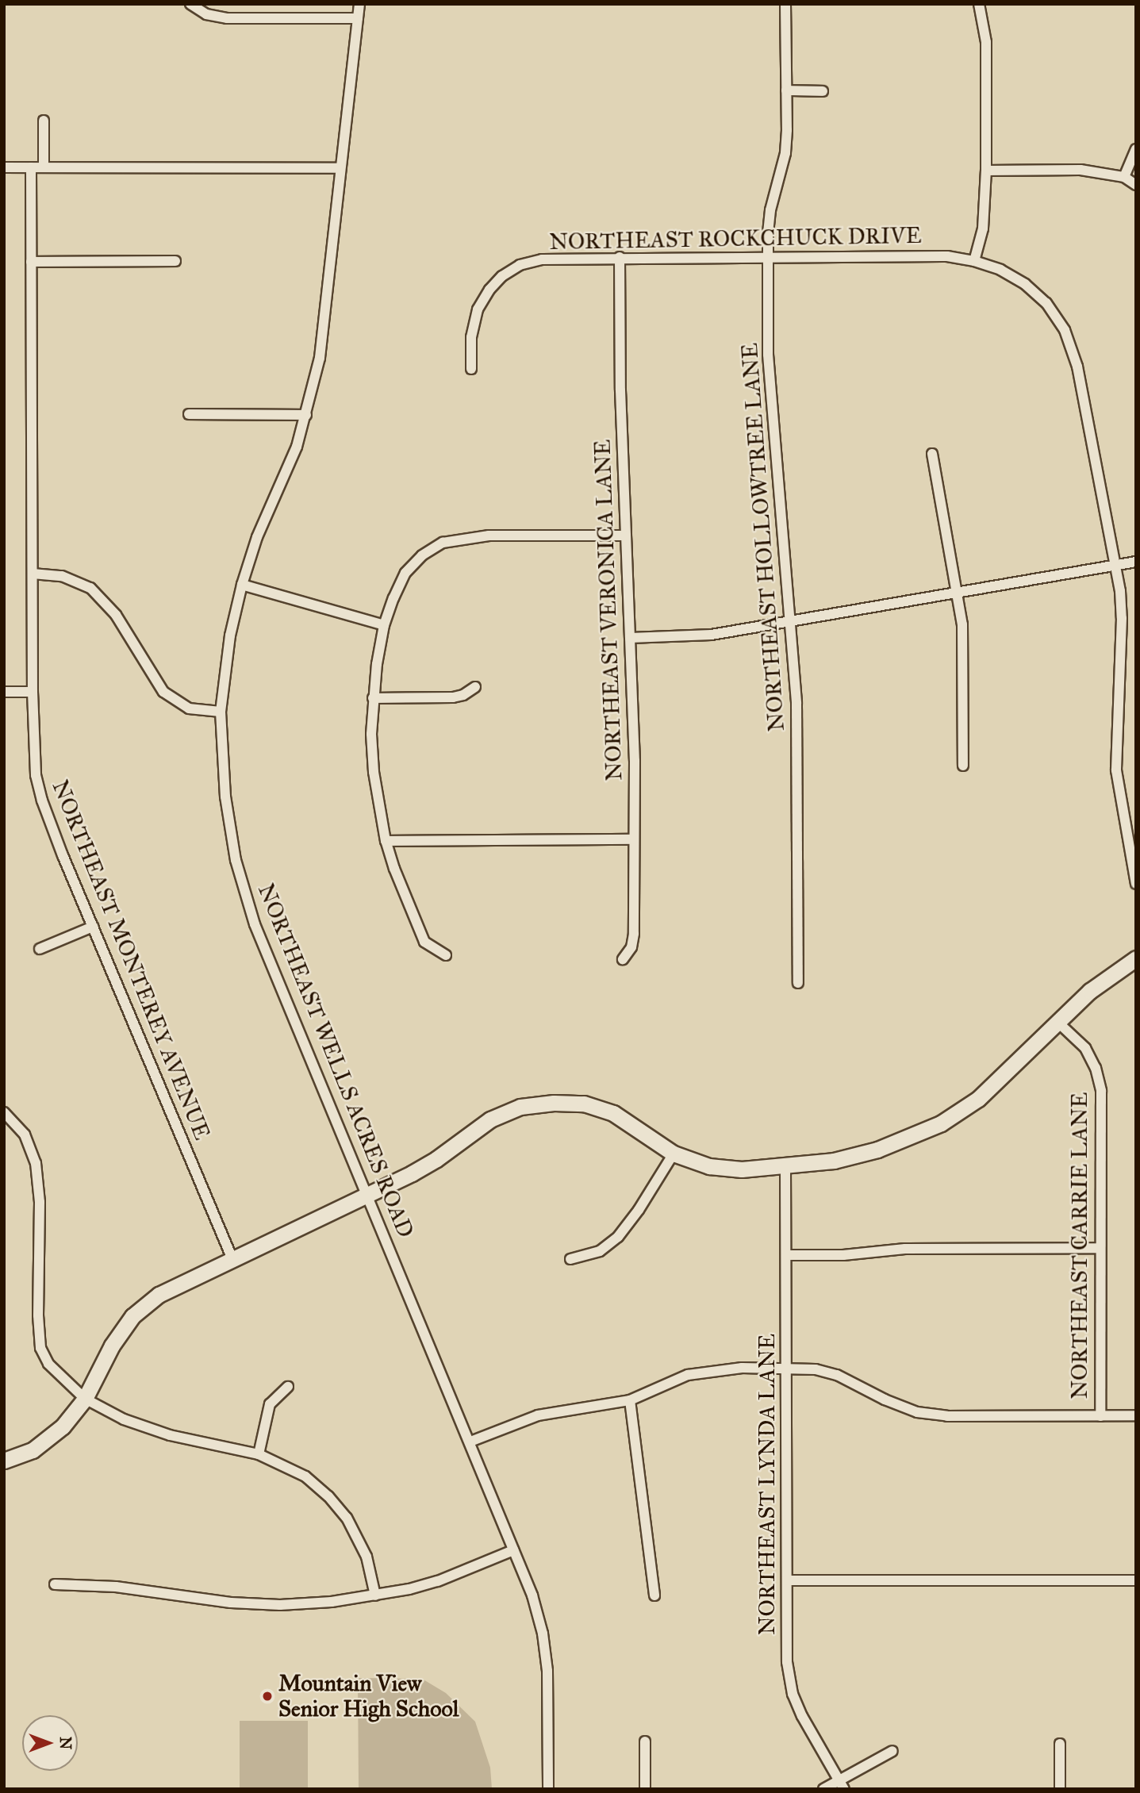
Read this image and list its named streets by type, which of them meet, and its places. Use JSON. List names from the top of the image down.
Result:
{
  "streets": {
    "street": [
      "NORTHEAST ROCKCHUCK DRIVE",
      "NORTHEAST HOLLOWTREE LANE",
      "NORTHEAST VERONICA LANE",
      "NORTHEAST MONTEREY AVENUE",
      "NORTHEAST WELLS ACRES ROAD",
      "NORTHEAST CARRIE LANE",
      "NORTHEAST LYNDA LANE"
    ]
  },
  "crossings": [
    ["NORTHEAST ROCKCHUCK DRIVE", "NORTHEAST HOLLOWTREE LANE"],
    ["NORTHEAST ROCKCHUCK DRIVE", "NORTHEAST VERONICA LANE"]
  ],
  "places": ["Mountain View Senior High School"],
  "north": "right"
}
